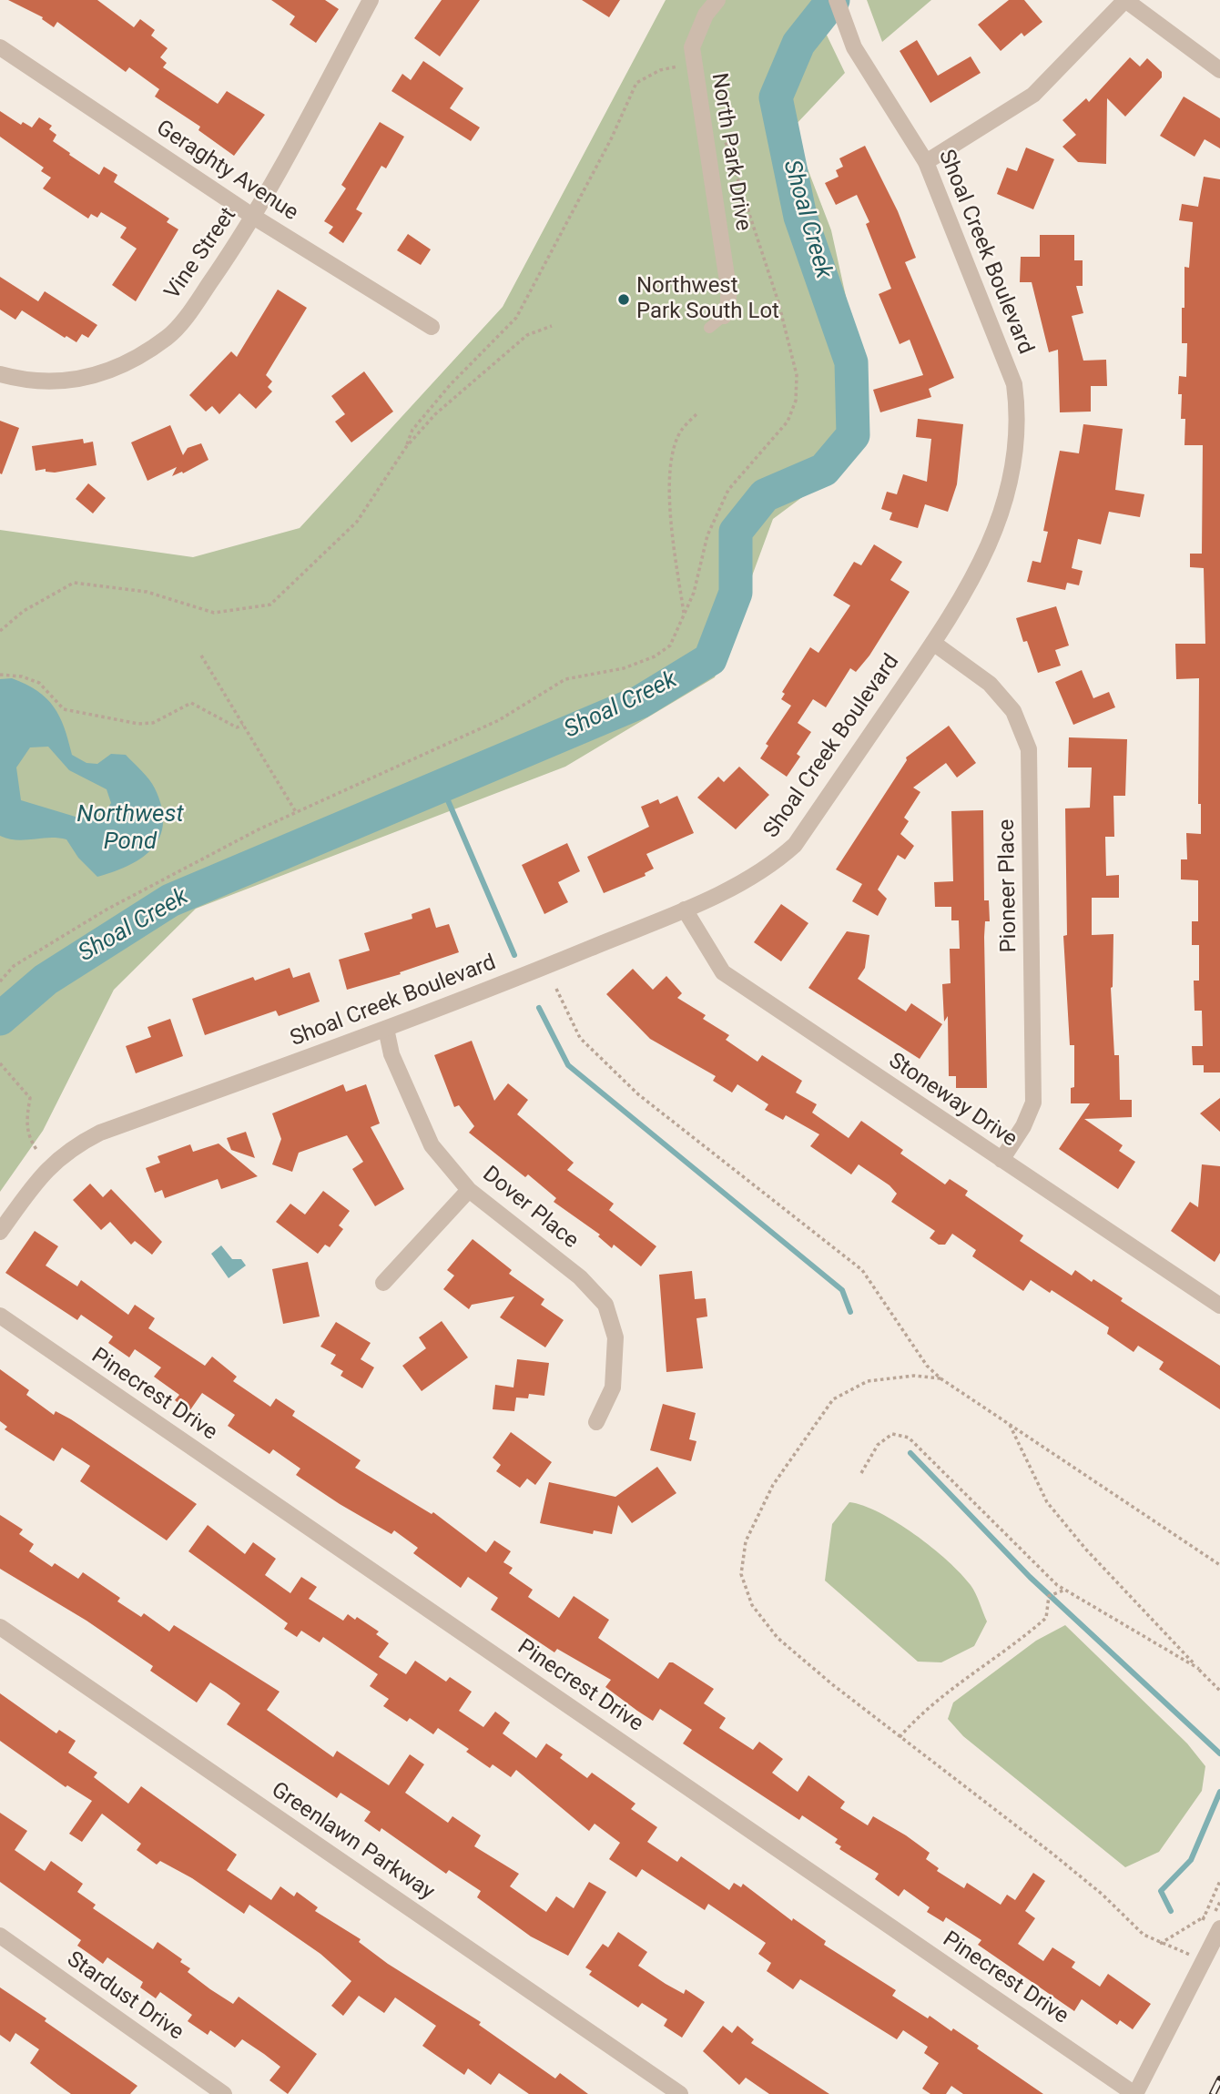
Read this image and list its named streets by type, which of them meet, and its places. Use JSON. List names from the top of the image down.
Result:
{
  "streets": {
    "street": [
      "North Park Drive",
      "Geraghty Avenue",
      "Shoal Creek Boulevard",
      "Vine Street",
      "Pioneer Place",
      "Stoneway Drive",
      "Dover Place",
      "Pinecrest Drive",
      "Greenlawn Parkway",
      "Stardust Drive"
    ]
  },
  "crossings": [
    ["Geraghty Avenue", "Vine Street"],
    ["Shoal Creek Boulevard", "Pioneer Place"],
    ["Shoal Creek Boulevard", "Stoneway Drive"],
    ["Shoal Creek Boulevard", "Dover Place"],
    ["Pioneer Place", "Stoneway Drive"]
  ],
  "water": ["Shoal Creek", "Northwest Pond"],
  "places": ["Northwest Park South Lot"]
}
